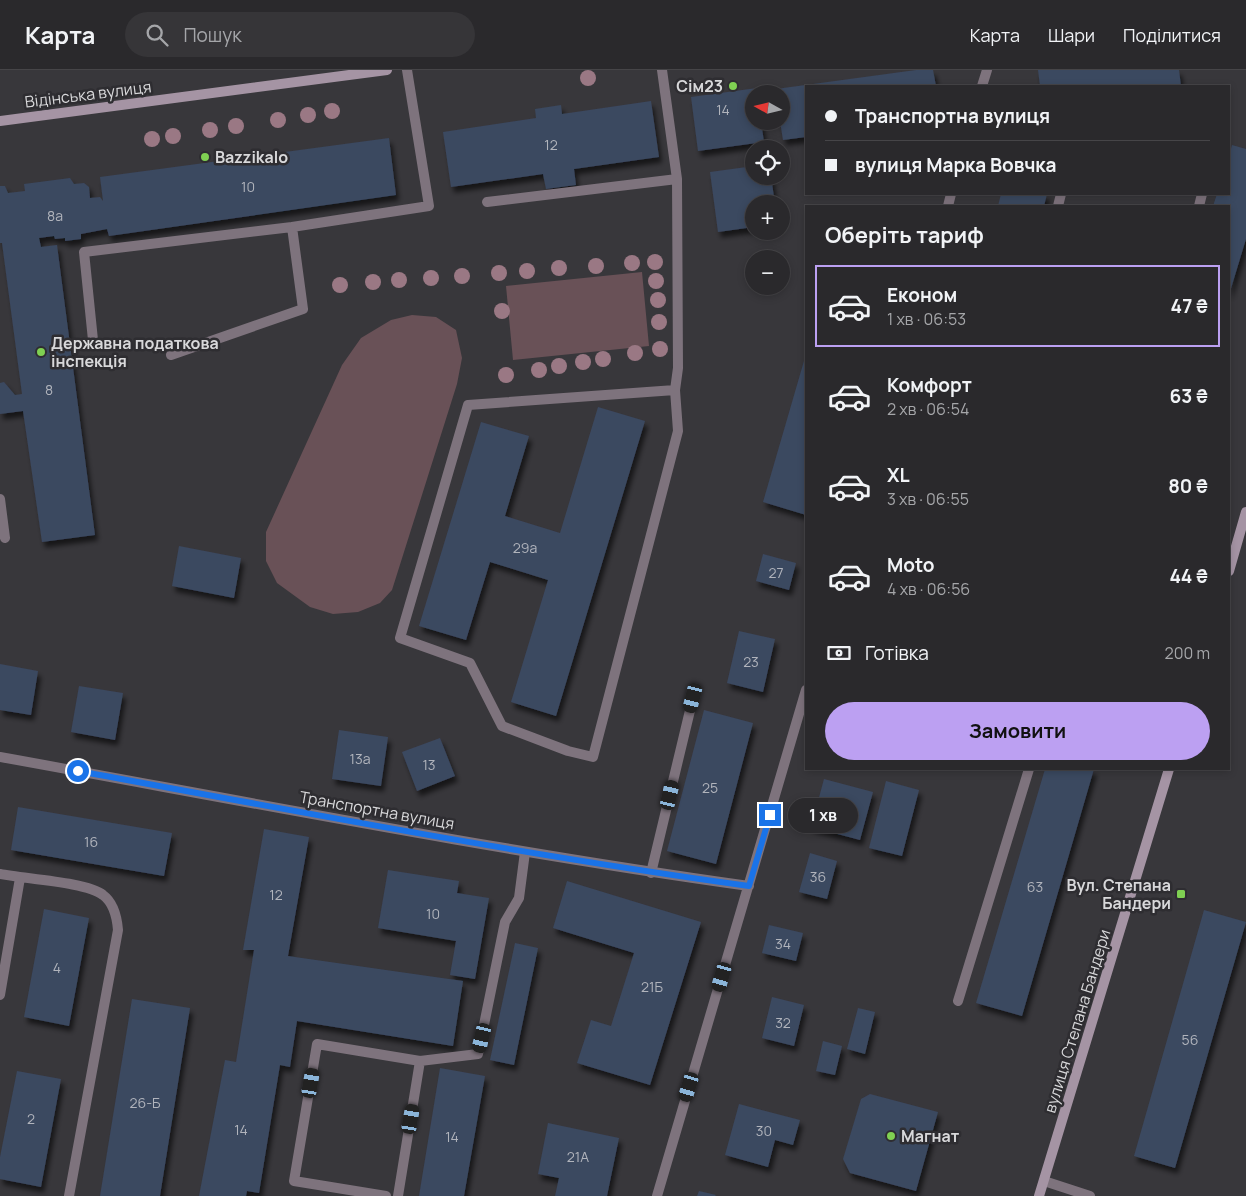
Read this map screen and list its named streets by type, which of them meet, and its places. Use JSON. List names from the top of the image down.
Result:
{
  "streets": {
    "main road": ["Відінська вулиця", "вулиця Степана Бандери"],
    "street": ["Транспортна вулиця"]
  },
  "places": {
    "other": [
      "Сім23",
      "Bazzikalo",
      "Державна податкова інспекція",
      "Магнат"
    ],
    "transit": ["Вул. Степана Бандери"]
  },
  "house_numbers": [
    "14",
    "12",
    "10",
    "8а",
    "8",
    "29а",
    "27",
    "23",
    "13а",
    "13",
    "25",
    "16",
    "36",
    "63",
    "12",
    "10",
    "34",
    "4",
    "21Б",
    "32",
    "56",
    "26-Б",
    "2",
    "14",
    "30",
    "14",
    "21А"
  ],
  "north": "left",
  "page": {
    "header": "Карта",
    "search": "Пошук",
    "nav": ["Карта", "Шари", "Поділитися"],
    "map_buttons": ["+", "−"],
    "banner": ["Транспортна вулиця", "вулиця Марка Вовчка"],
    "heading": "Оберіть тариф",
    "list": [
      {
        "name": "Економ",
        "note": "1 хв · 06:53",
        "value": "47 ₴"
      },
      {
        "name": "Комфорт",
        "note": "2 хв · 06:54",
        "value": "63 ₴"
      },
      {
        "name": "XL",
        "note": "3 хв · 06:55",
        "value": "80 ₴"
      },
      {
        "name": "Moto",
        "note": "4 хв · 06:56",
        "value": "44 ₴"
      }
    ],
    "pay": ["Готівка", "200 m"],
    "buttons": "Замовити",
    "bubble": "1 хв"
  }
}
